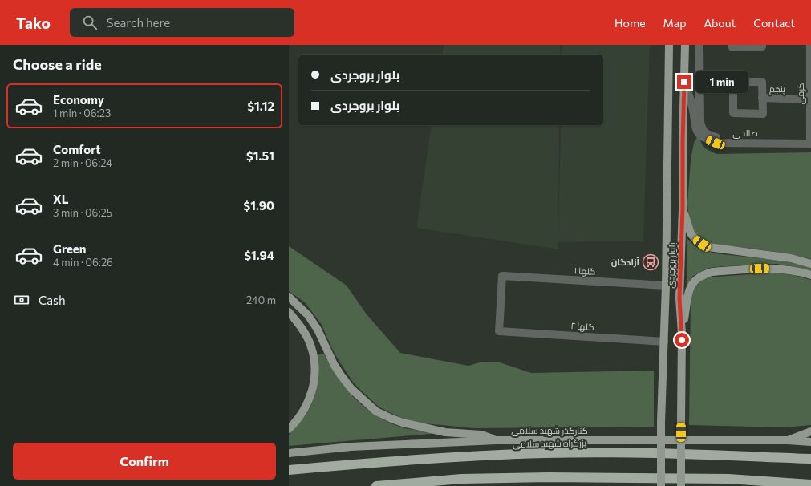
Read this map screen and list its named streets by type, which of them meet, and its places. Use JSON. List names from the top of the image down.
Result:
{
  "streets": {
    "highway": ["بزرگراه شهید سلامی"],
    "main road": ["بلوار بروجردی", "کنارگذر شهید سلامی"],
    "street": [
      "پنجم",
      "کرمی",
      "صالحی",
      "گلها ۱",
      "گلها ۲"
    ]
  },
  "crossings": [
    ["پنجم", "کرمی"],
    ["کرمی", "صالحی"],
    ["صالحی", "بلوار بروجردی"],
    ["بلوار بروجردی", "گلها ۱"],
    ["بلوار بروجردی", "گلها ۲"],
    ["گلها ۱", "گلها ۲"]
  ],
  "places": {
    "bus stop": ["آزادگان"]
  },
  "page": {
    "header": "Tako",
    "search": "Search here",
    "nav": [
      "Home",
      "Map",
      "About",
      "Contact"
    ],
    "heading": "Choose a ride",
    "banner": ["بلوار بروجردی", "بلوار بروجردی"],
    "bubble": "1 min",
    "list": [
      {
        "name": "Economy",
        "note": "1 min · 06:23",
        "value": "$1.12"
      },
      {
        "name": "Comfort",
        "note": "2 min · 06:24",
        "value": "$1.51"
      },
      {
        "name": "XL",
        "note": "3 min · 06:25",
        "value": "$1.90"
      },
      {
        "name": "Green",
        "note": "4 min · 06:26",
        "value": "$1.94"
      }
    ],
    "pay": ["Cash", "240 m"],
    "buttons": "Confirm"
  }
}
